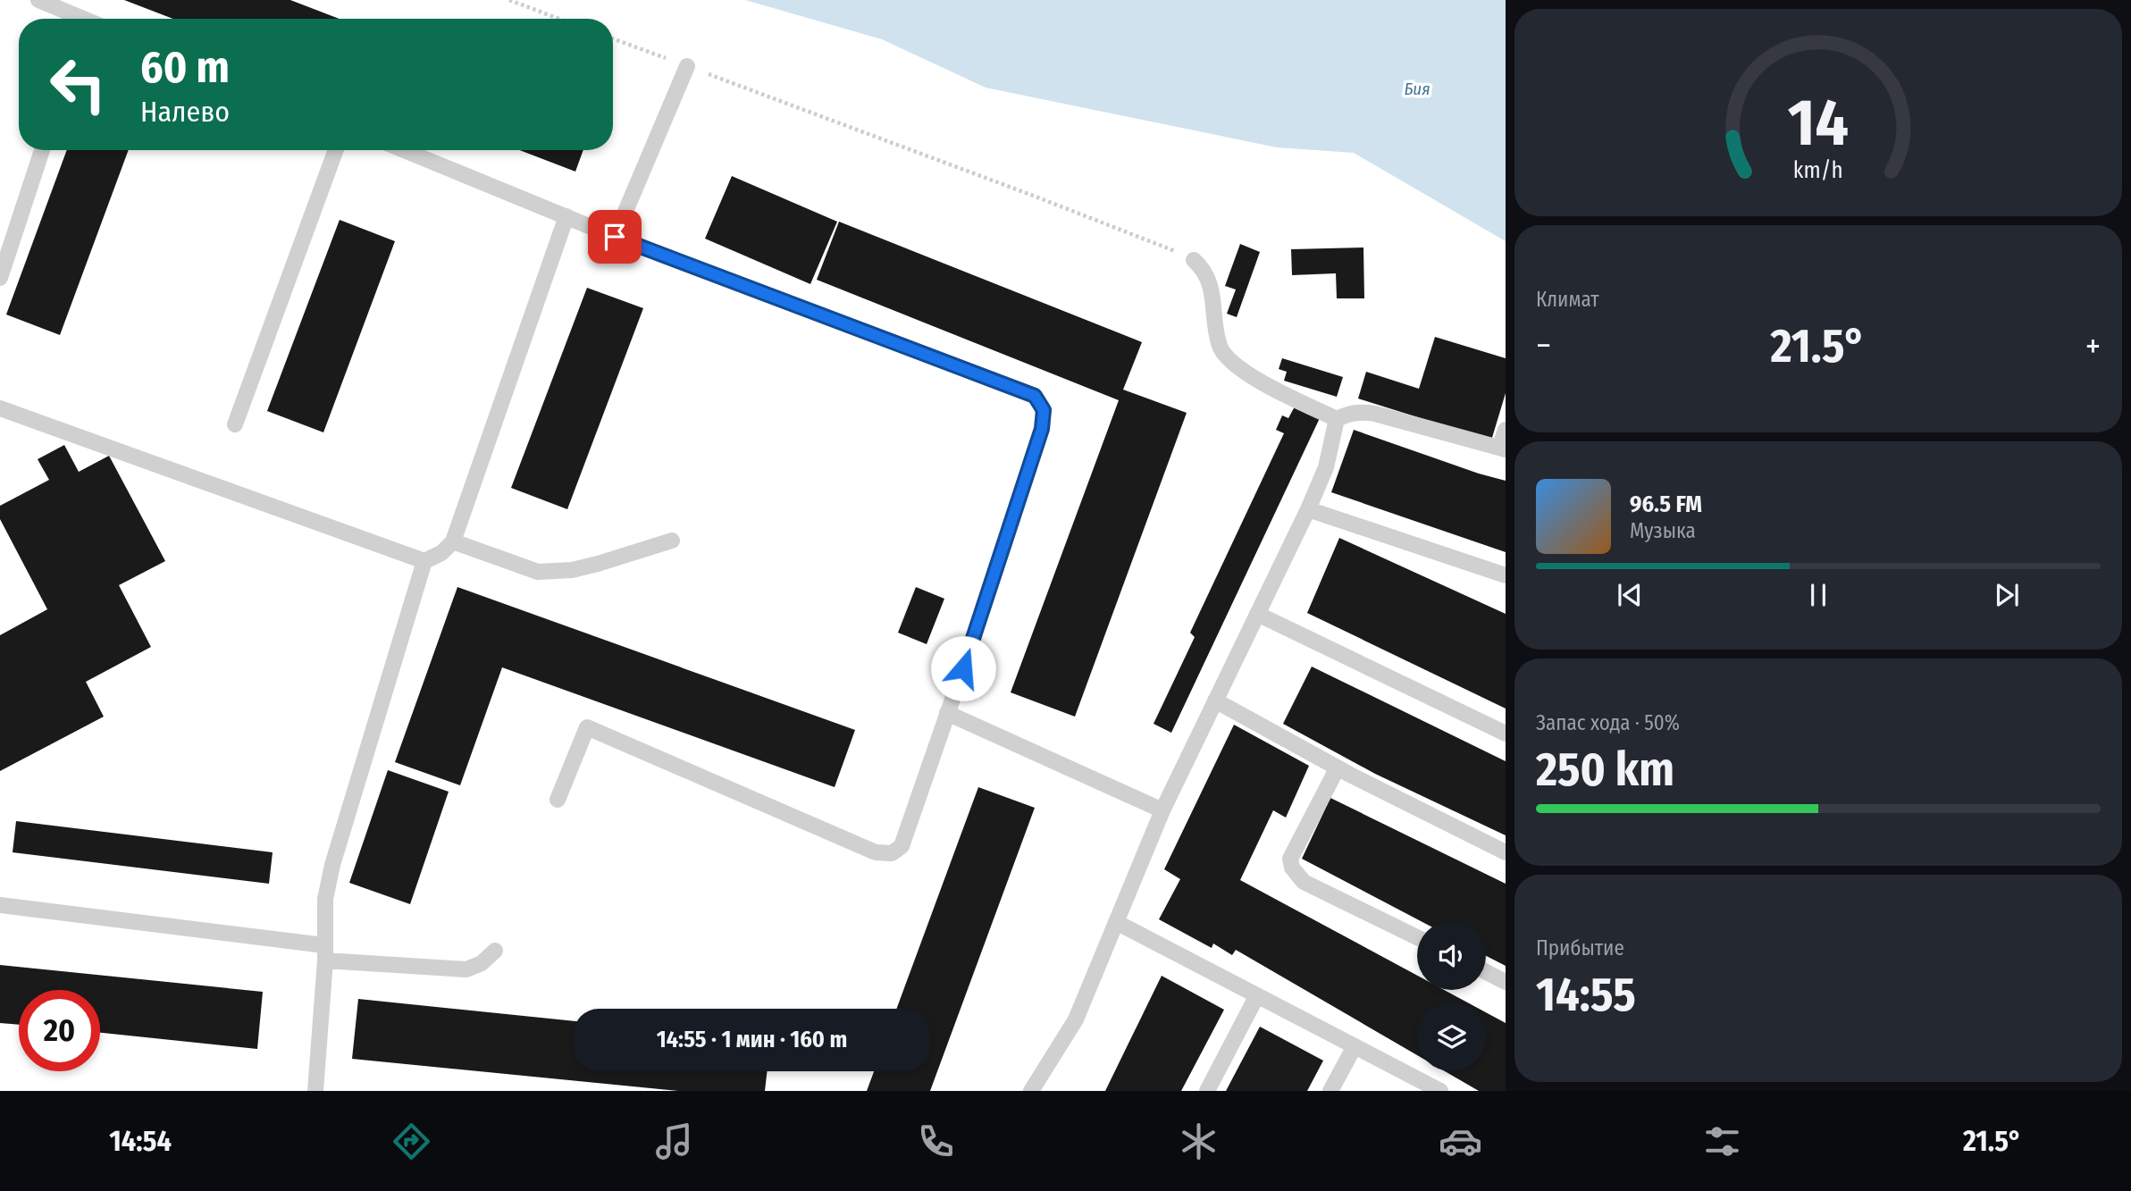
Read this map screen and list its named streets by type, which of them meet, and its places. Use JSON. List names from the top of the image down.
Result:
{
  "water": ["Бия"],
  "page": {
    "turn": ["60 m", "Налево"],
    "tile": [
      "Климат",
      ["Запас хода · 50%", "250 km"],
      ["Прибытие", "14:55"]
    ],
    "heat": ["−", "21.5°", "+"],
    "song": ["96.5 FM", "Музыка"],
    "limit": "20",
    "trip": "14:55 · 1 мин · 160 m",
    "tabs": ["14:54", "21.5°"],
    "gauge": ["14", "km/h"]
  }
}
